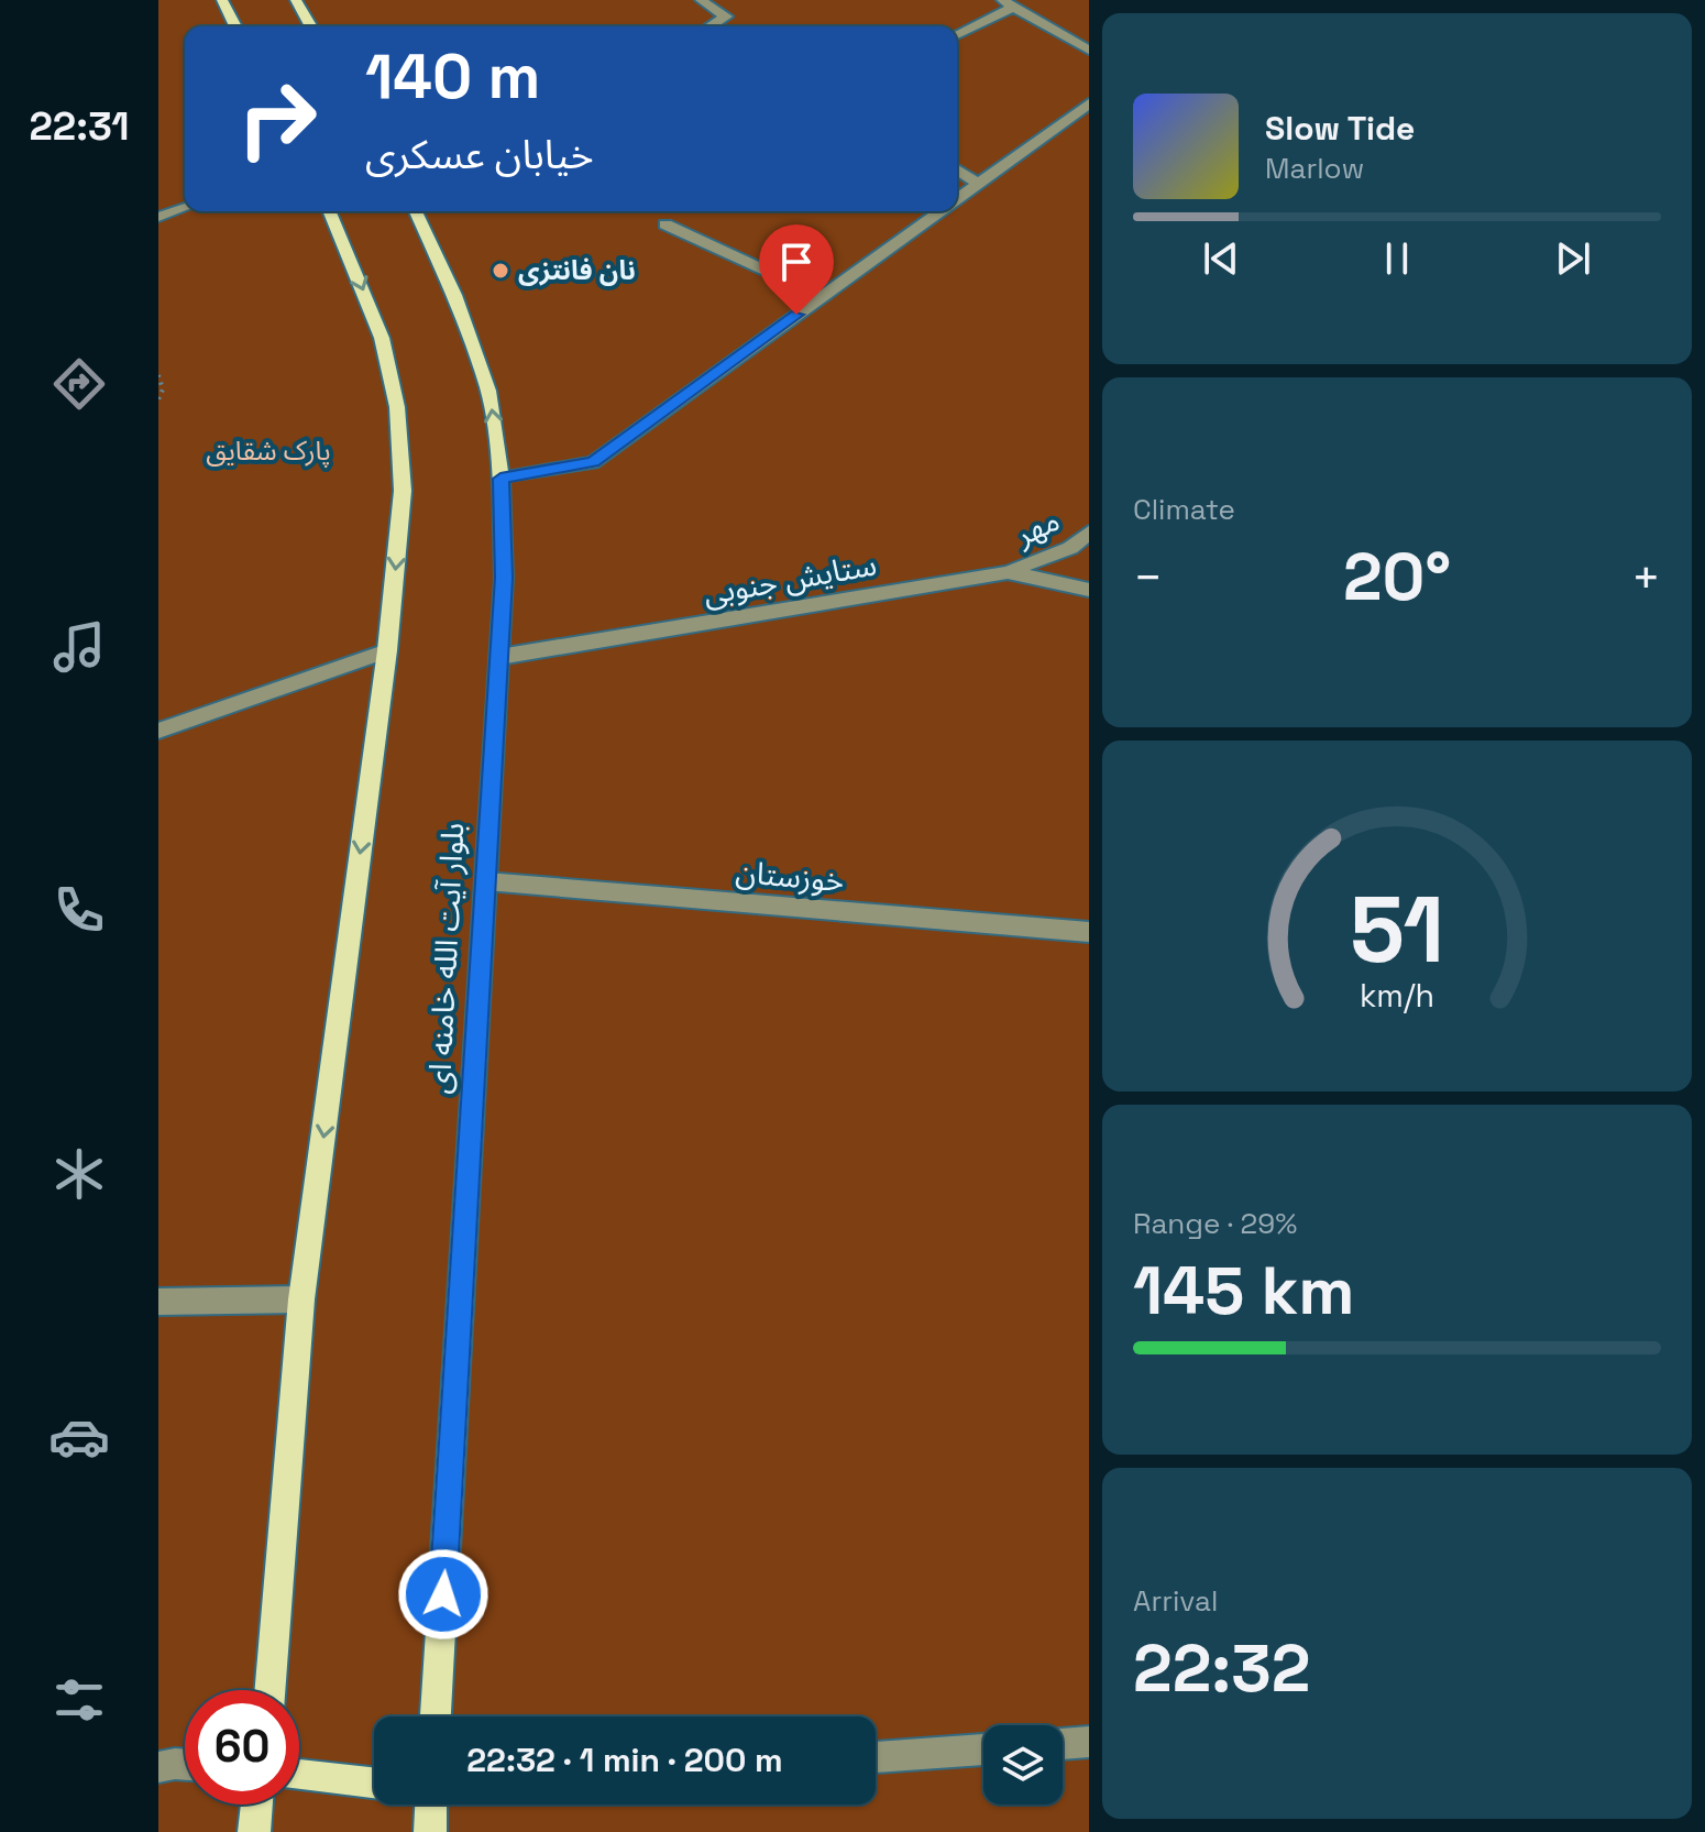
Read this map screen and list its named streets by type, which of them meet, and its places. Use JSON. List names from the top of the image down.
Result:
{
  "streets": {
    "main road": ["بلوار آیت الله خامنه ای"],
    "street": ["مهر", "ستایش جنوبی", "خوزستان"]
  },
  "crossings": [
    ["مهر", "ستایش جنوبی"],
    ["ستایش جنوبی", "بلوار آیت الله خامنه ای"],
    ["خوزستان", "بلوار آیت الله خامنه ای"]
  ],
  "parks": ["پارک شقایق"],
  "places": ["نان فانتزی"],
  "page": {
    "tabs": "22:31",
    "turn": ["140 m", "خیابان عسکری"],
    "song": ["Slow Tide", "Marlow"],
    "tile": [
      "Climate",
      ["Range · 29%", "145 km"],
      ["Arrival", "22:32"]
    ],
    "heat": ["−", "20°", "+"],
    "limit": "60",
    "trip": "22:32 · 1 min · 200 m",
    "gauge": ["51", "km/h"]
  }
}
